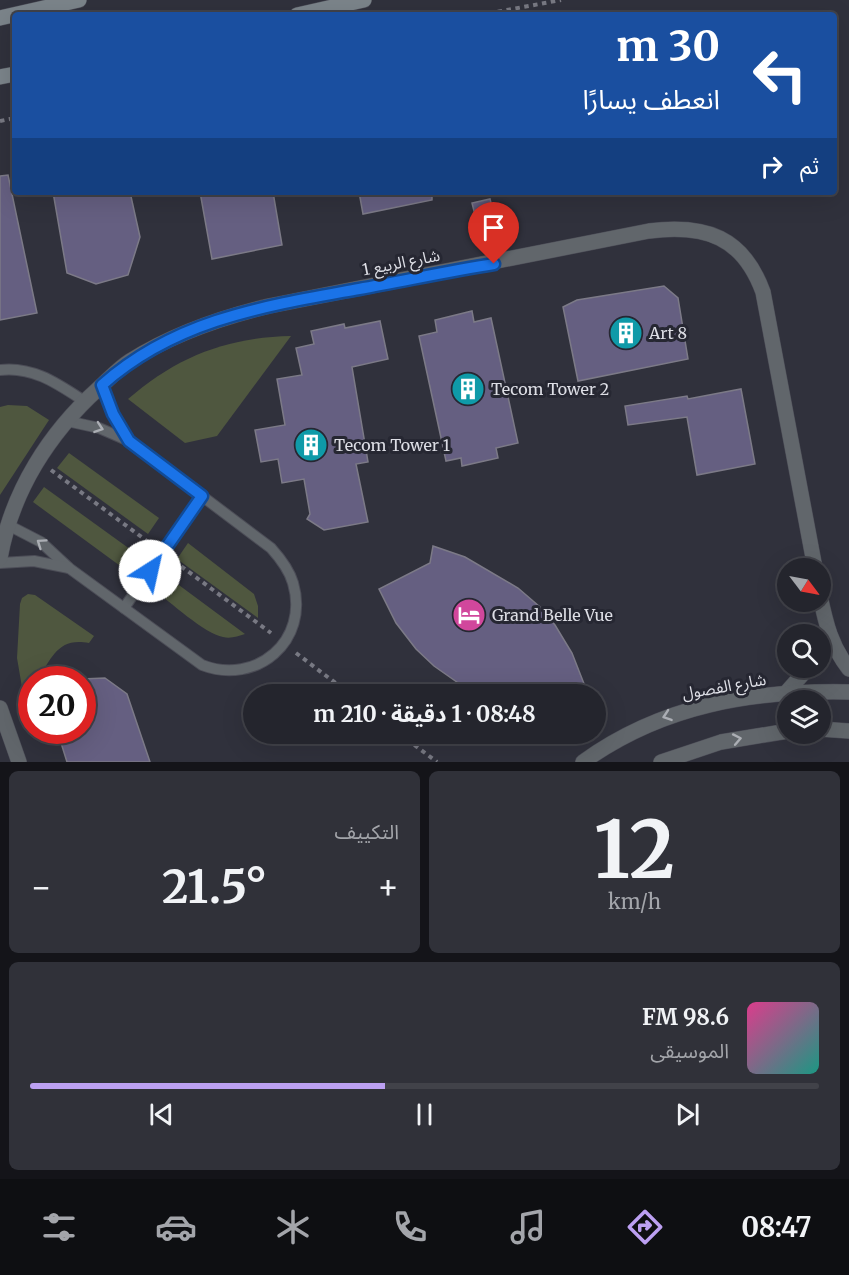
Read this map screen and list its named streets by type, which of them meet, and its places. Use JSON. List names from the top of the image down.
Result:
{
  "streets": {
    "street": ["شارع الربيع 1", "شارع الفصول"]
  },
  "places": {
    "building": ["Art 8", "Tecom Tower 2", "Tecom Tower 1"],
    "hotel": ["Grand Belle Vue"]
  },
  "north": "bottom right",
  "page": {
    "turn": ["30 m", "انعطف يسارًا"],
    "then": "ثم",
    "limit": "20",
    "trip": "08:48 · 1 دقيقة · 210 m",
    "tile": [
      ["12", "km/h"],
      "التكييف"
    ],
    "heat": ["−", "21.5°", "+"],
    "song": ["98.6 FM", "الموسيقى"],
    "tabs": "08:47"
  }
}
